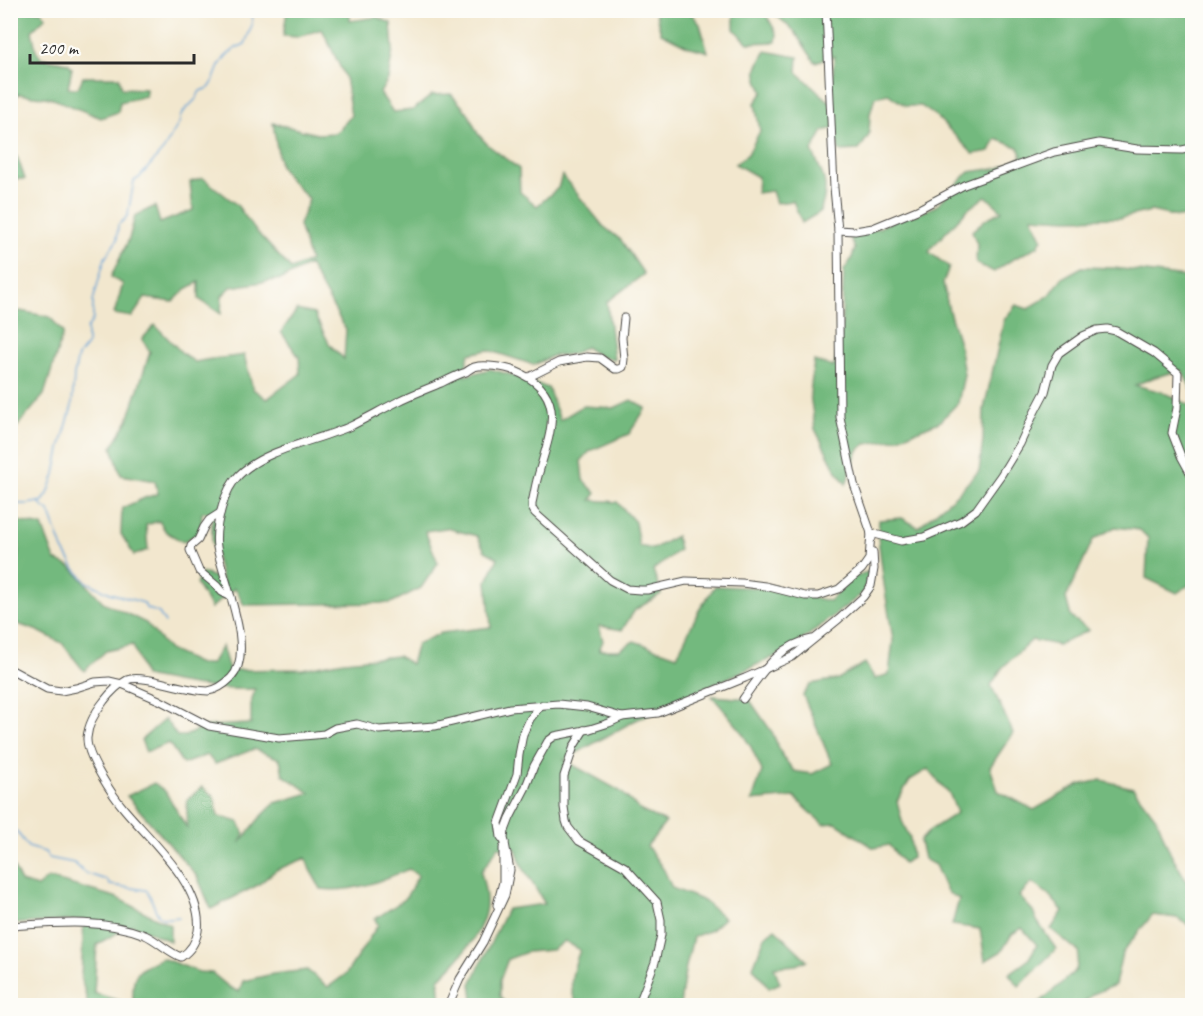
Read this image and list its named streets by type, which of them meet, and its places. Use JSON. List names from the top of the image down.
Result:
{
  "scale_bar": "200 m"
}
